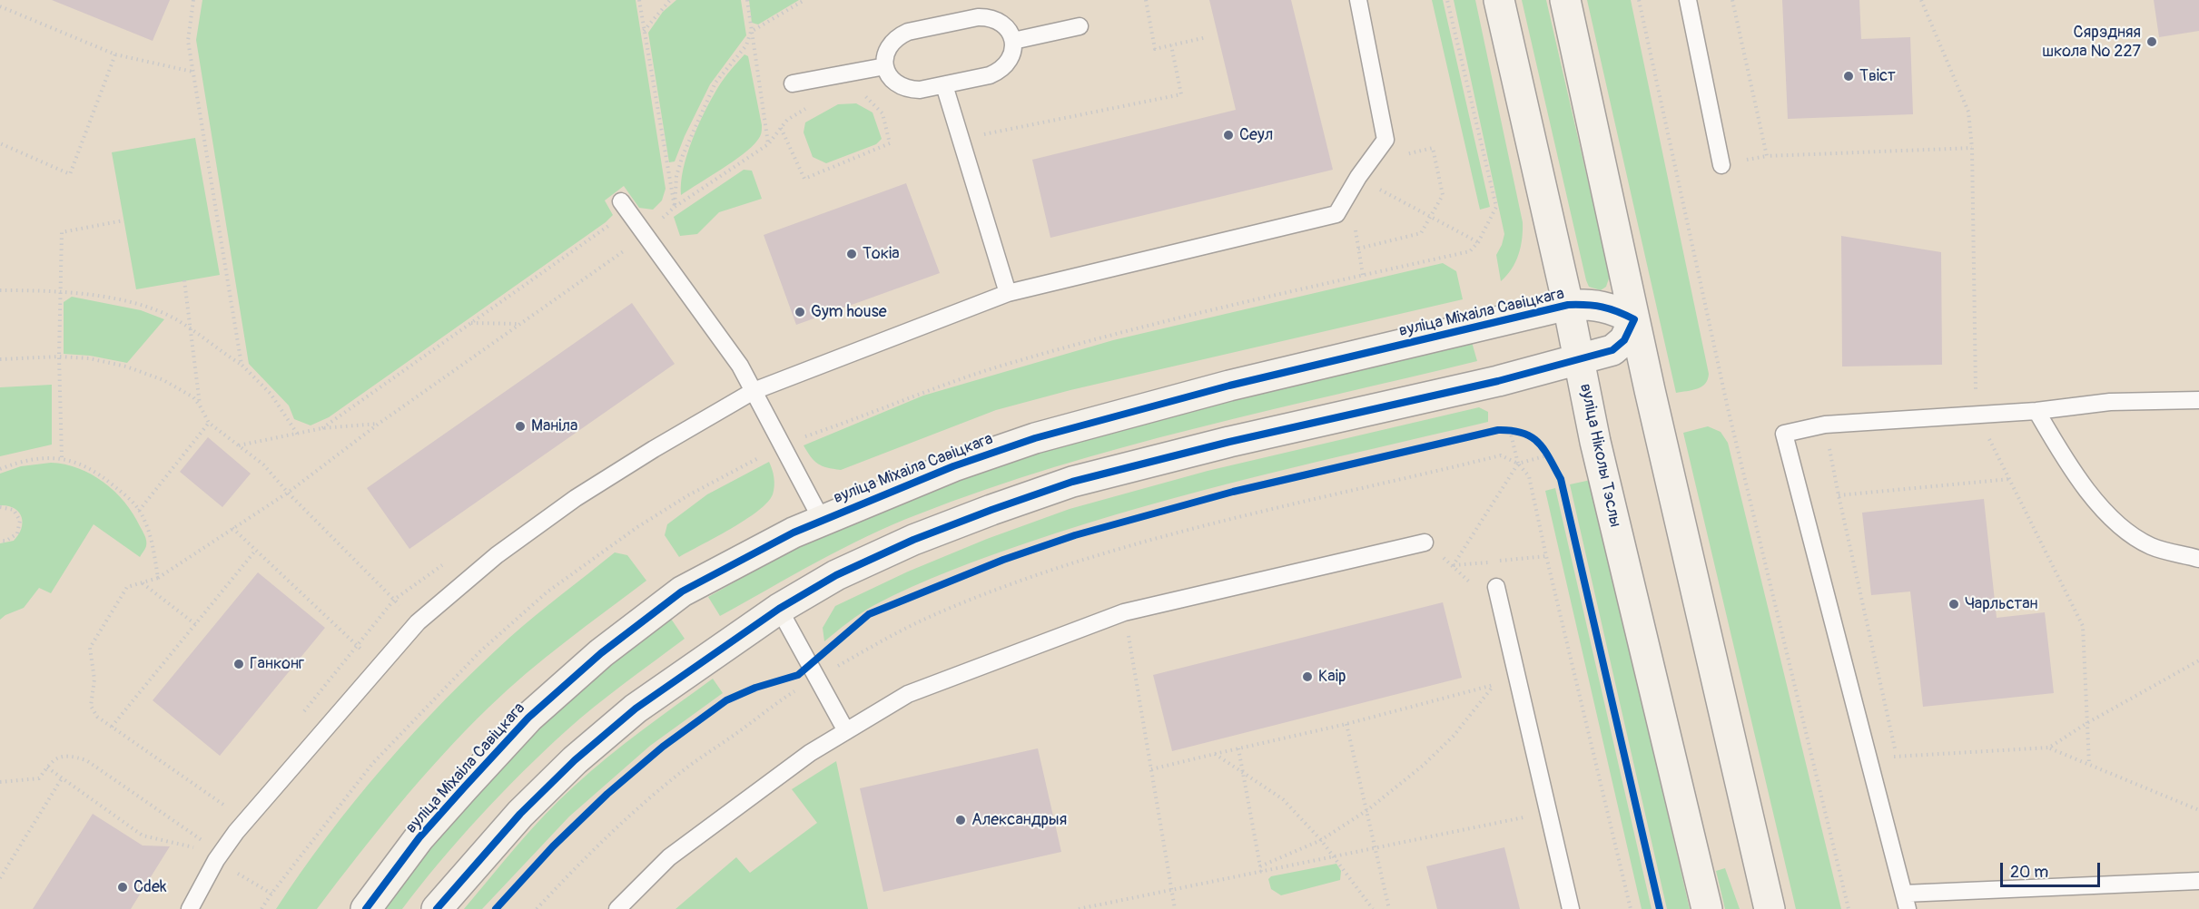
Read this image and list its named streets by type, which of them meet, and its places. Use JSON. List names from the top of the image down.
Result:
{
  "streets": {
    "street": ["вуліца Міхаіла Савіцкага", "вуліца Ніколы Тэслы"]
  },
  "crossings": [
    ["вуліца Міхаіла Савіцкага", "вуліца Ніколы Тэслы"]
  ],
  "places": [
    "Сярэдняя школа № 227",
    "Твіст",
    "Сеул",
    "Токіа",
    "Gym house",
    "Маніла",
    "Чарльстан",
    "Ганконг",
    "Каір",
    "Александрыя",
    "Cdek"
  ],
  "scale_bar": "20 m"
}
